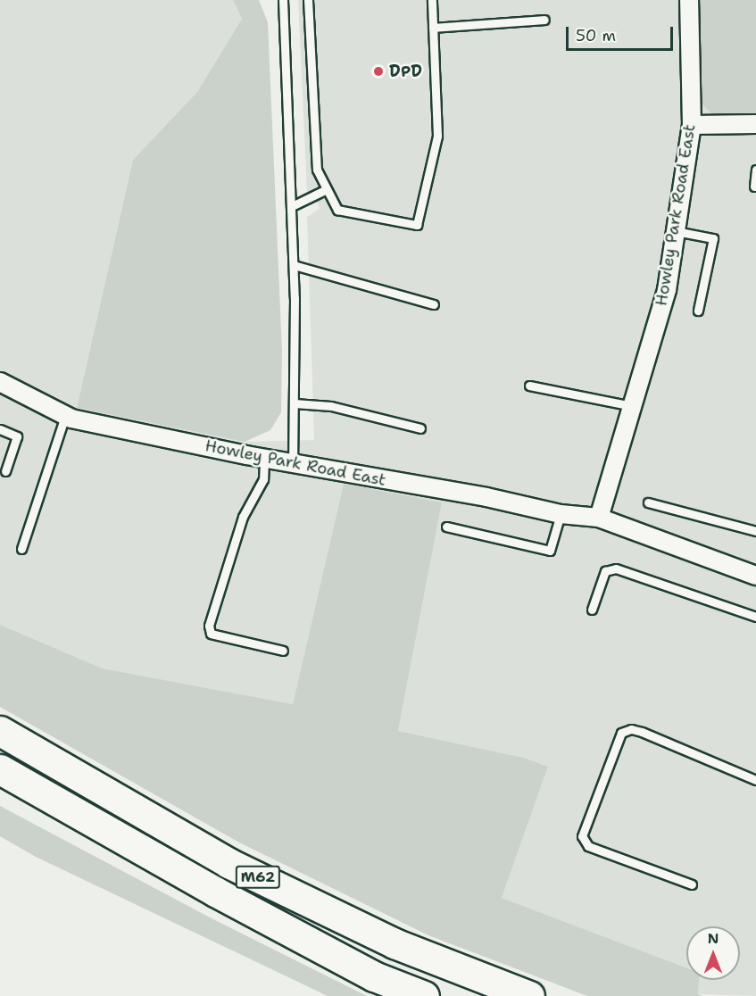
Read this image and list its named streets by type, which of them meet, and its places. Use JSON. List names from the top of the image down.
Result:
{
  "streets": {
    "highway": ["M62"],
    "street": ["Howley Park Road East"]
  },
  "places": ["DPD"],
  "scale_bar": "50 m",
  "north": "top"
}
